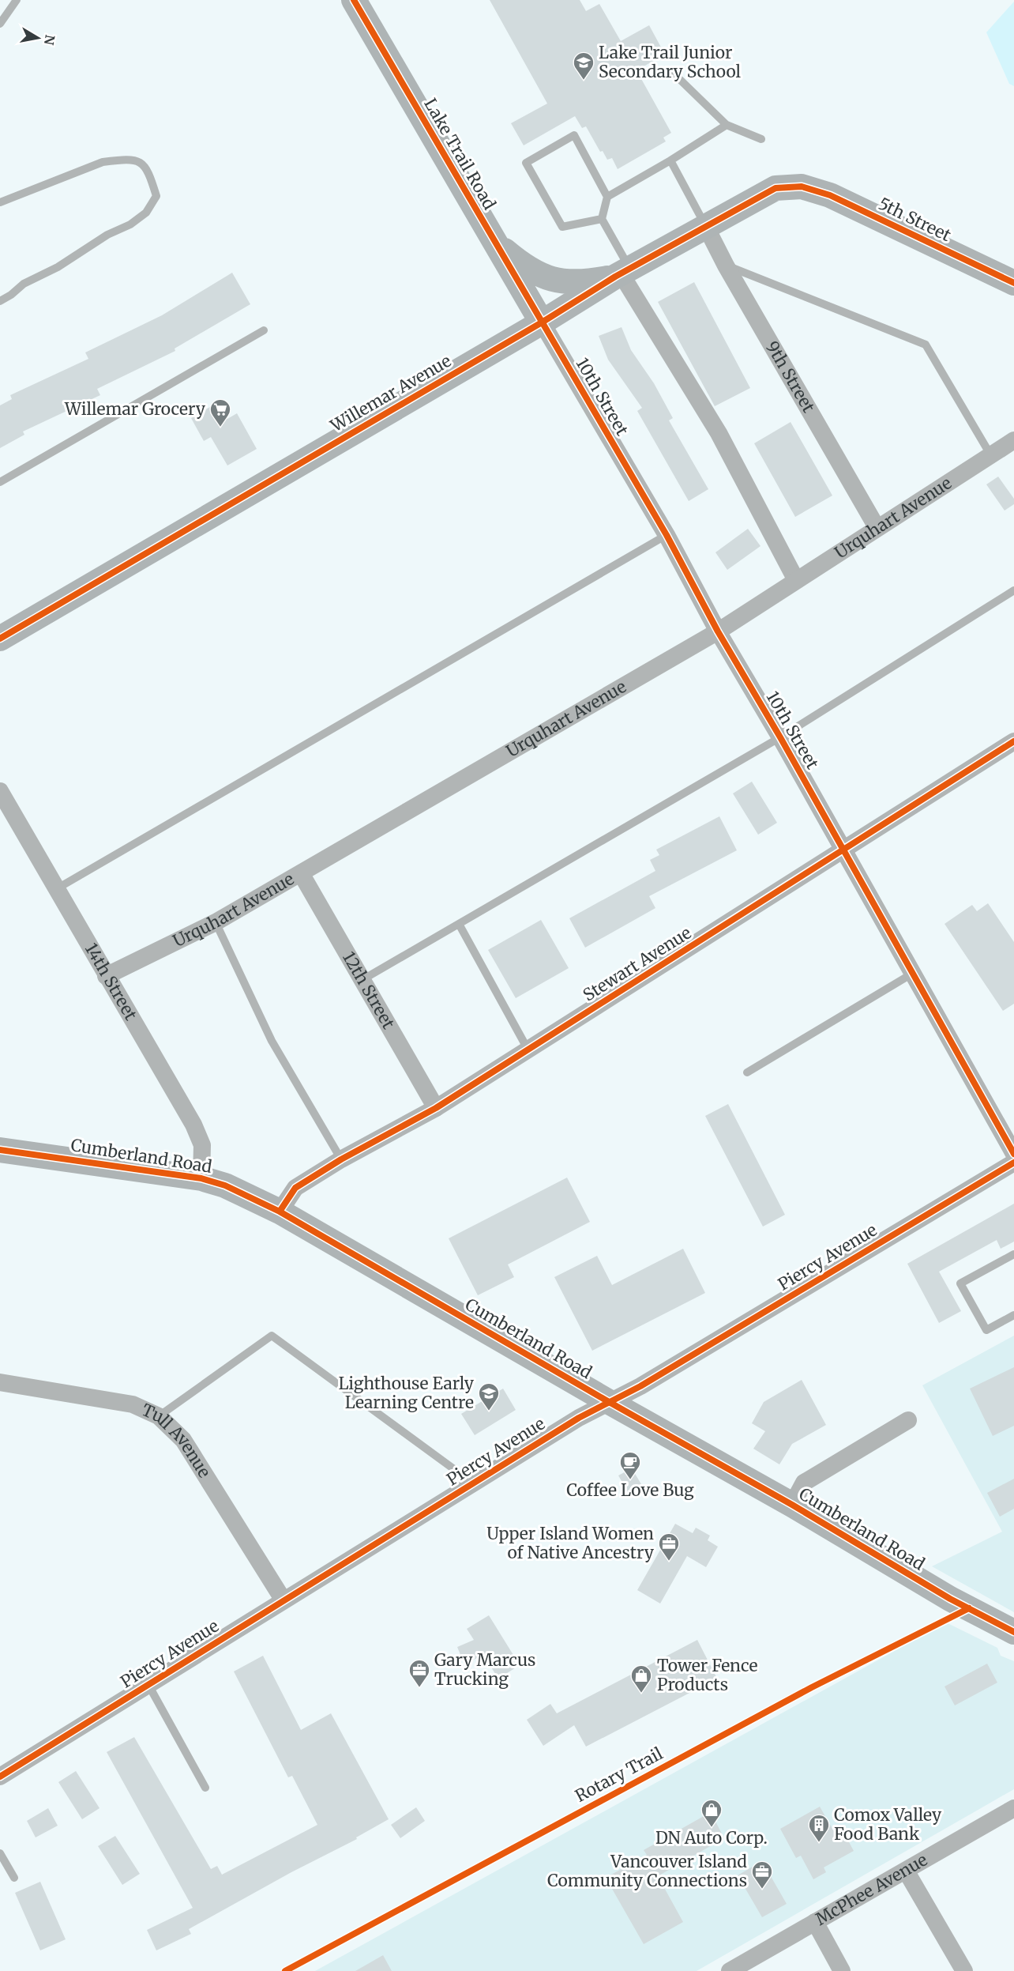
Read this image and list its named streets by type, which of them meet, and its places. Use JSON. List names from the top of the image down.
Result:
{
  "streets": {
    "street": [
      "Lake Trail Road",
      "5th Street",
      "9th Street",
      "Willemar Avenue",
      "10th Street",
      "Urquhart Avenue",
      "Stewart Avenue",
      "14th Street",
      "12th Street",
      "Cumberland Road",
      "Piercy Avenue",
      "Tull Avenue",
      "McPhee Avenue"
    ],
    "cycle path": ["Rotary Trail"]
  },
  "crossings": [
    ["Lake Trail Road", "Willemar Avenue"],
    ["Lake Trail Road", "10th Street"],
    ["5th Street", "Willemar Avenue"],
    ["9th Street", "Willemar Avenue"],
    ["9th Street", "Urquhart Avenue"],
    ["Willemar Avenue", "10th Street"],
    ["10th Street", "Urquhart Avenue"],
    ["10th Street", "Stewart Avenue"],
    ["Urquhart Avenue", "14th Street"],
    ["Urquhart Avenue", "12th Street"],
    ["Stewart Avenue", "12th Street"],
    ["Stewart Avenue", "Cumberland Road"],
    ["14th Street", "Cumberland Road"],
    ["Cumberland Road", "Piercy Avenue"],
    ["Piercy Avenue", "Tull Avenue"]
  ],
  "places": {
    "school or university": ["Lake Trail Junior Secondary School", "Lighthouse Early Learning Centre"],
    "supermarket": ["Willemar Grocery"],
    "cafe": ["Coffee Love Bug"],
    "office": ["Upper Island Women of Native Ancestry", "Gary Marcus Trucking", "Vancouver Island Community Connections"],
    "shop": ["Tower Fence Products", "DN Auto Corp."],
    "building": ["Comox Valley Food Bank"]
  },
  "north": "right"
}
